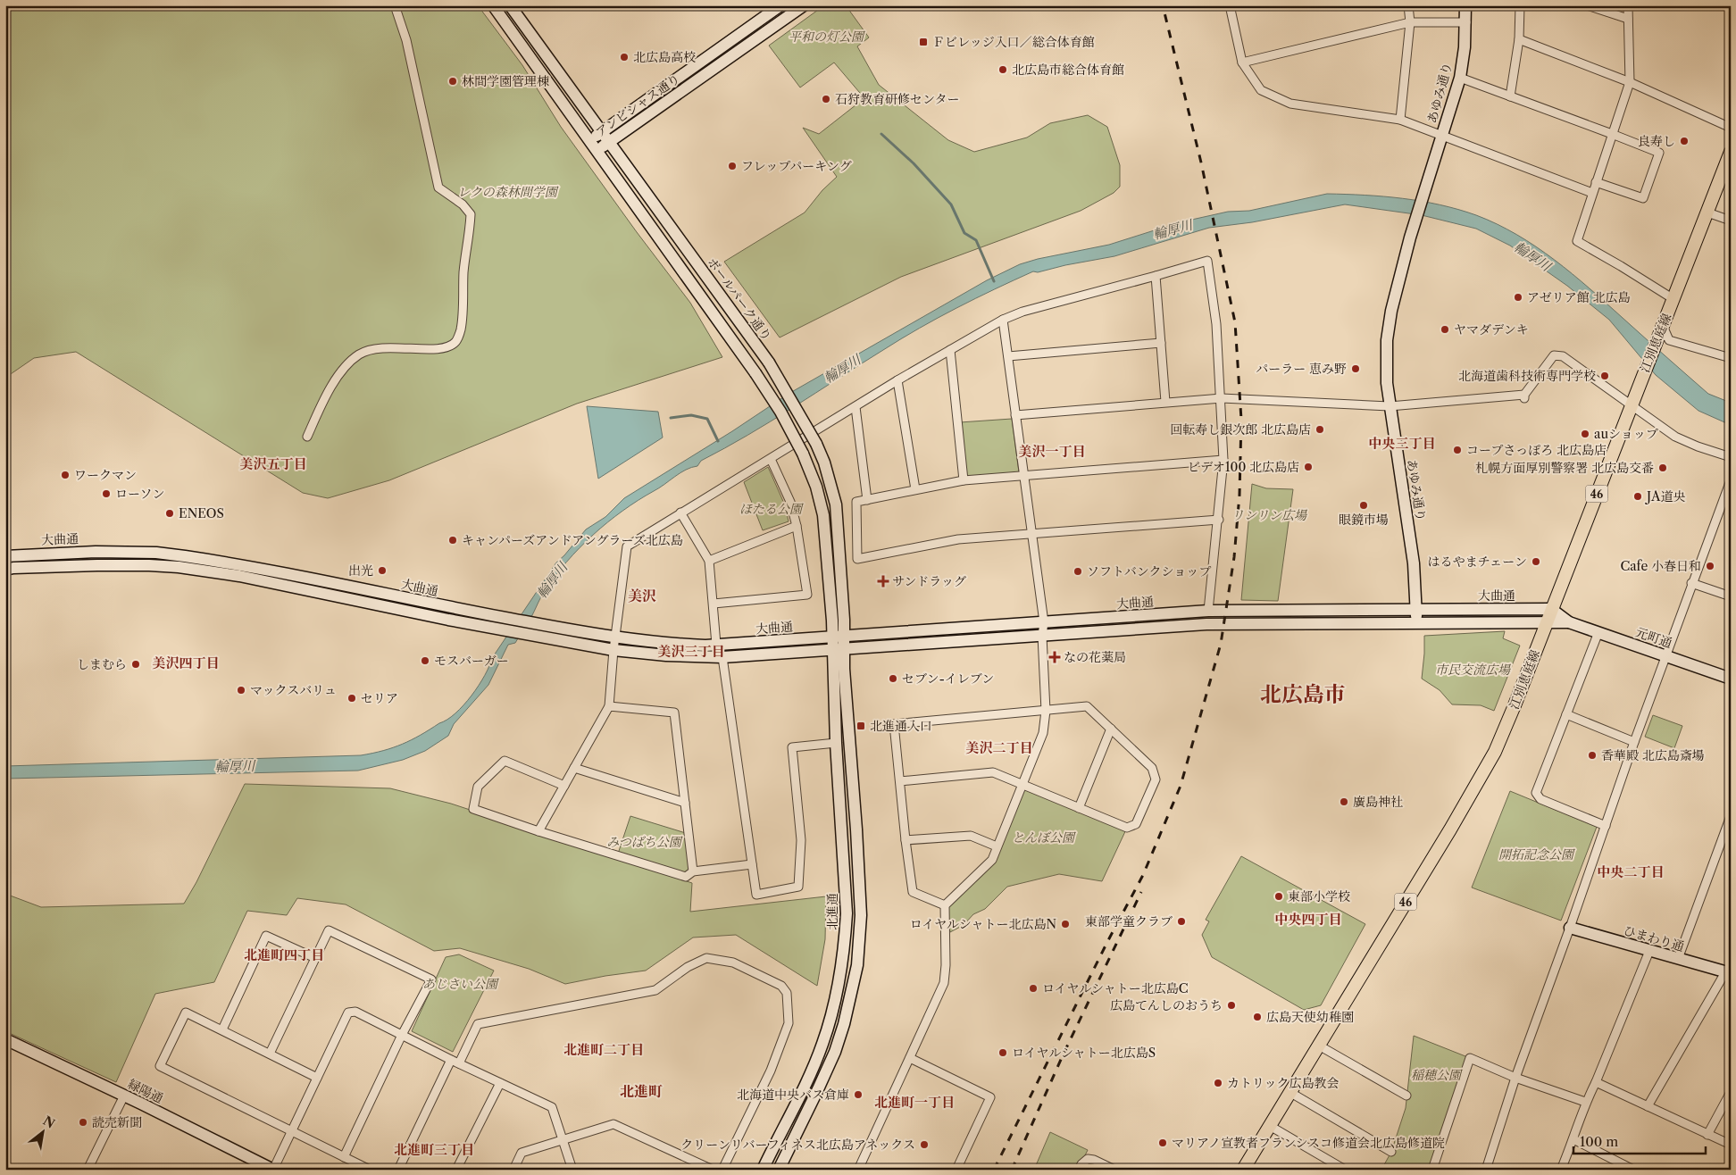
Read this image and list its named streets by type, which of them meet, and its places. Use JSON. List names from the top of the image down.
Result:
{
  "streets": {
    "main road": ["江別恵庭線", "46"],
    "street": [
      "あゆみ通り",
      "アンビシャス通り",
      "ボールパーク通り",
      "大曲通",
      "元町通",
      "北進通",
      "ひまわり通",
      "緑陽通"
    ]
  },
  "crossings": [
    ["あゆみ通り", "大曲通"],
    ["アンビシャス通り", "ボールパーク通り"],
    ["ボールパーク通り", "大曲通"],
    ["ボールパーク通り", "北進通"],
    ["江別恵庭線", "大曲通"],
    ["大曲通", "元町通"],
    ["大曲通", "北進通"]
  ],
  "districts": [
    "中央三丁目",
    "美沢一丁目",
    "美沢五丁目",
    "美沢",
    "美沢三丁目",
    "美沢四丁目",
    "北広島市",
    "美沢二丁目",
    "中央二丁目",
    "中央四丁目",
    "北進町四丁目",
    "北進町二丁目",
    "北進町",
    "北進町一丁目",
    "北進町三丁目"
  ],
  "water": ["輪厚川"],
  "parks": [
    "平和の灯公園",
    "レクの森林間学園",
    "ほたる公園",
    "リンリン広場",
    "市民交流広場",
    "とんぼ公園",
    "みつばち公園",
    "開拓記念公園",
    "あじさい公園",
    "稲穂公園"
  ],
  "places": {
    "transit": ["Ｆビレッジ入口／総合体育館", "北進通入口"],
    "other": [
      "北広島高校",
      "北広島市総合体育館",
      "林間学園管理棟",
      "石狩教育研修センター",
      "良寿し",
      "フレップパーキング",
      "アゼリア館 北広島",
      "ヤマダデンキ",
      "パーラー 恵み野",
      "北海道歯科技術専門学校",
      "回転寿し銀次郎 北広島店",
      "auショップ",
      "コープさっぽろ 北広島店",
      "ビデオ100 北広島店",
      "札幌方面厚別警察署 北広島交番",
      "ワークマン",
      "ローソン",
      "JA道央",
      "眼鏡市場",
      "ENEOS",
      "キャンパーズアンドアングラーズ北広島",
      "はるやまチェーン",
      "Cafe 小春日和",
      "出光",
      "ソフトバンクショップ",
      "モスバーガー",
      "しまむら",
      "セブン-イレブン",
      "マックスバリュ",
      "セリア",
      "香華殿 北広島斎場",
      "廣島神社",
      "東部小学校",
      "東部学童クラブ",
      "ロイヤルシャトー北広島N",
      "ロイヤルシャトー北広島C",
      "広島てんしのおうち",
      "広島天使幼稚園",
      "ロイヤルシャトー北広島S",
      "カトリック広島教会",
      "北海道中央バス倉庫",
      "読売新聞",
      "マリアノ宣教者フランシスコ修道会北広島修道院",
      "クリーンリバーフィネス北広島アネックス"
    ],
    "health": ["サンドラッグ", "なの花薬局"]
  },
  "scale_bar": "100 m",
  "north": "top right"
}
